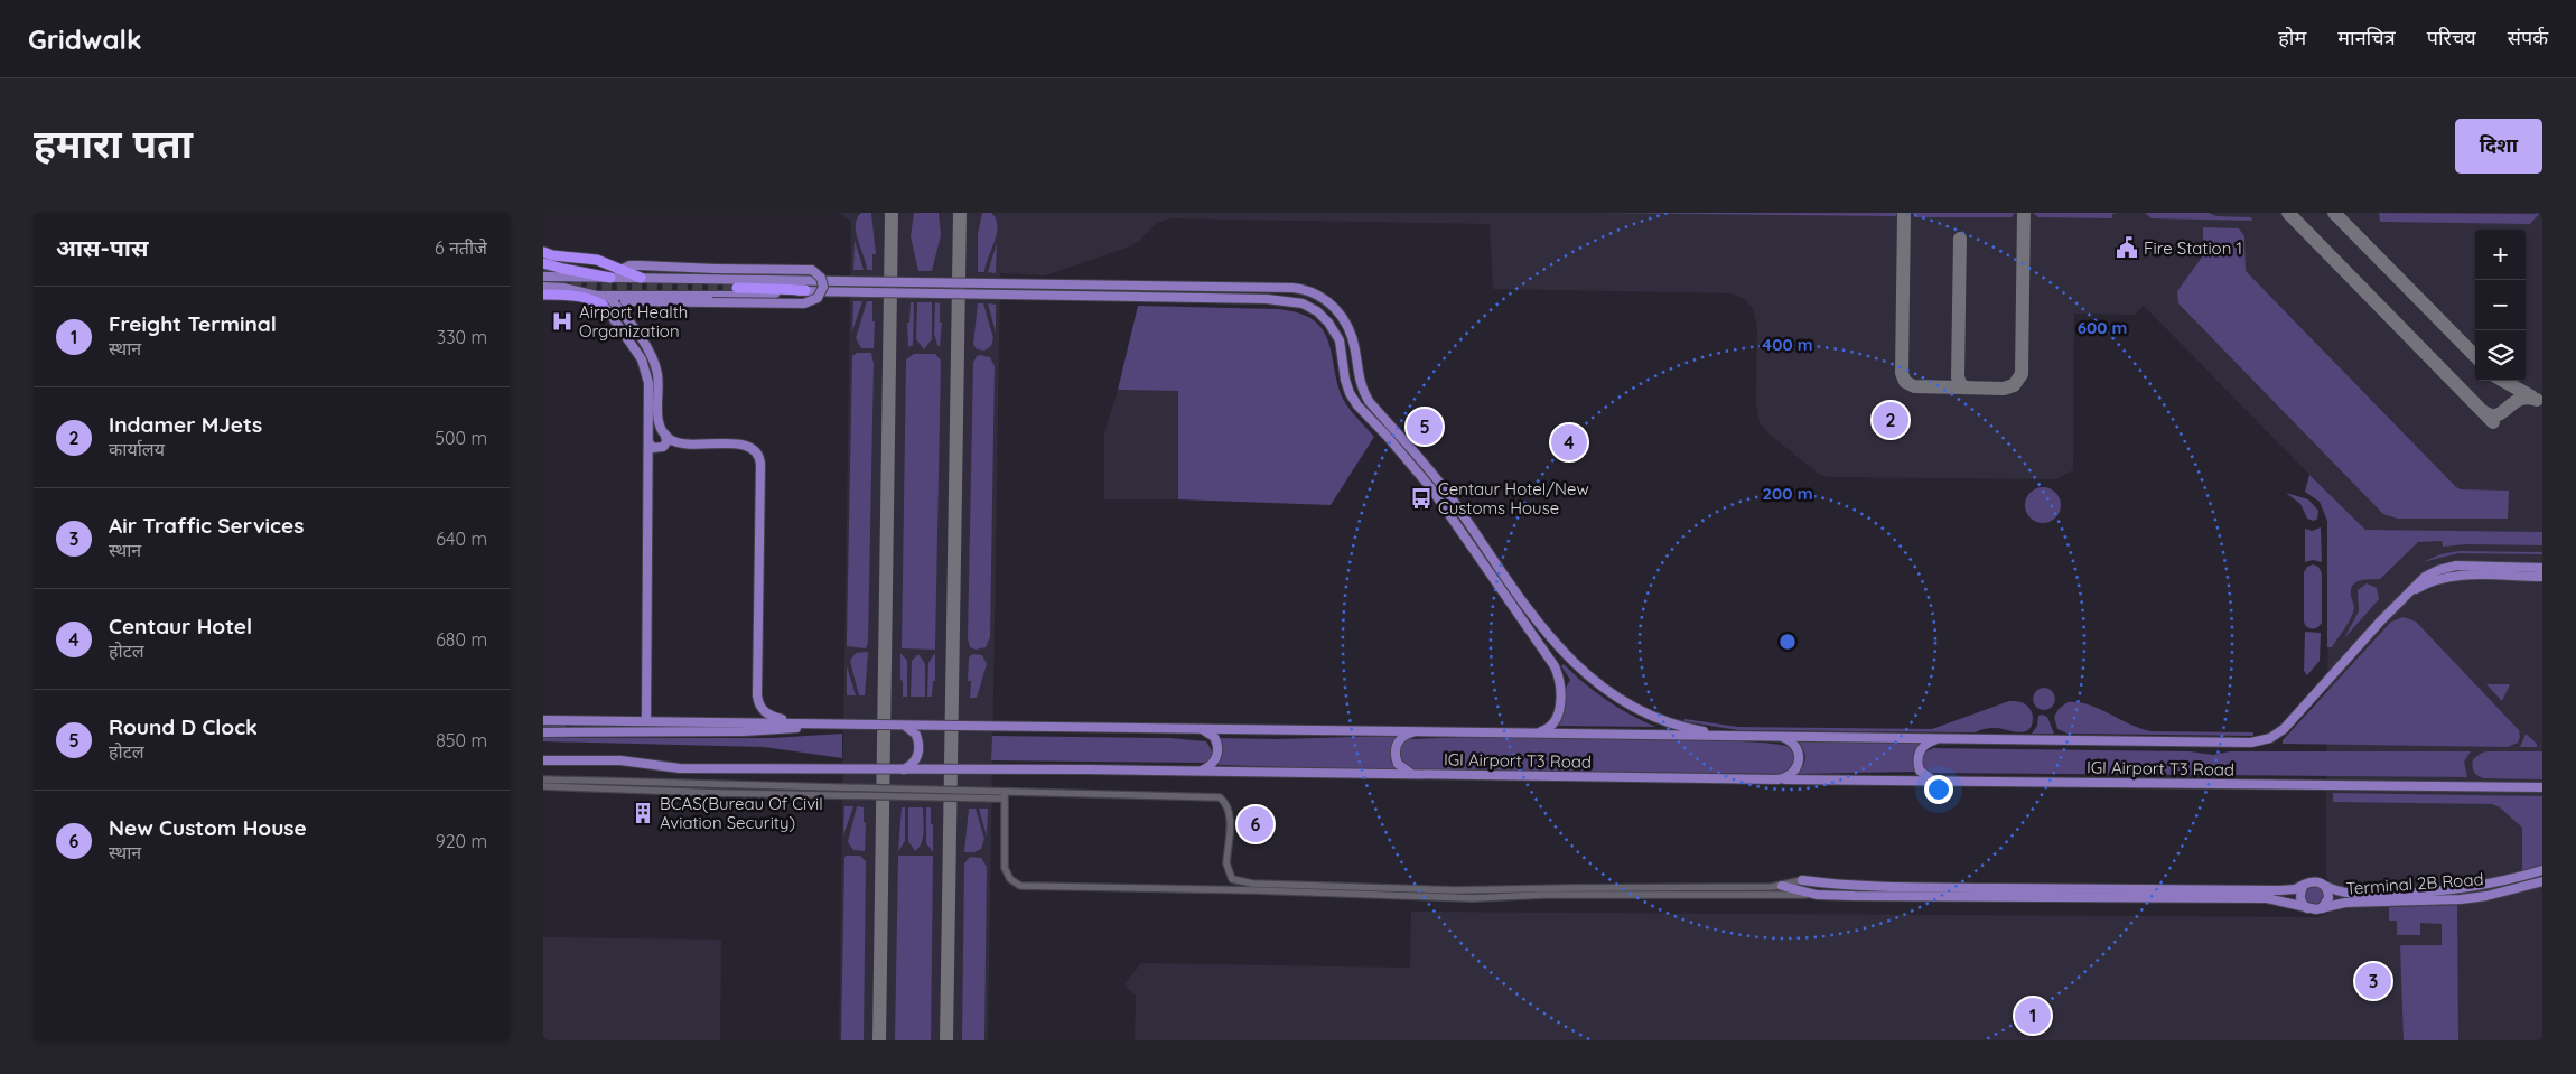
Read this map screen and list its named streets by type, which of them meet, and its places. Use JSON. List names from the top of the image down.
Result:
{
  "streets": {
    "main road": ["IGI Airport T3 Road", "Terminal 2B Road"]
  },
  "places": {
    "public building": ["Fire Station 1"],
    "hospital": ["Airport Health Organization"],
    "bus stop": ["Centaur Hotel/New Customs House"],
    "building": ["BCAS(Bureau Of Civil Aviation Security)"]
  },
  "page": {
    "header": "Gridwalk",
    "nav": [
      "होम",
      "मानचित्र",
      "परिचय",
      "संपर्क"
    ],
    "title": "हमारा पता",
    "buttons": "दिशा",
    "heading": ["आस-पास", "6 नतीजे"],
    "map_buttons": ["+", "−"],
    "list": [
      {
        "mark": "1",
        "name": "Freight Terminal",
        "note": "स्थान",
        "value": "330 m"
      },
      {
        "mark": "2",
        "name": "Indamer MJets",
        "note": "कार्यालय",
        "value": "500 m"
      },
      {
        "mark": "3",
        "name": "Air Traffic Services",
        "note": "स्थान",
        "value": "640 m"
      },
      {
        "mark": "4",
        "name": "Centaur Hotel",
        "note": "होटल",
        "value": "680 m"
      },
      {
        "mark": "5",
        "name": "Round D Clock",
        "note": "होटल",
        "value": "850 m"
      },
      {
        "mark": "6",
        "name": "New Custom House",
        "note": "स्थान",
        "value": "920 m"
      }
    ],
    "pins": [
      "2",
      "5",
      "4",
      "6",
      "3",
      "1"
    ]
  },
  "rings": ["600 m", "400 m", "200 m"]
}
